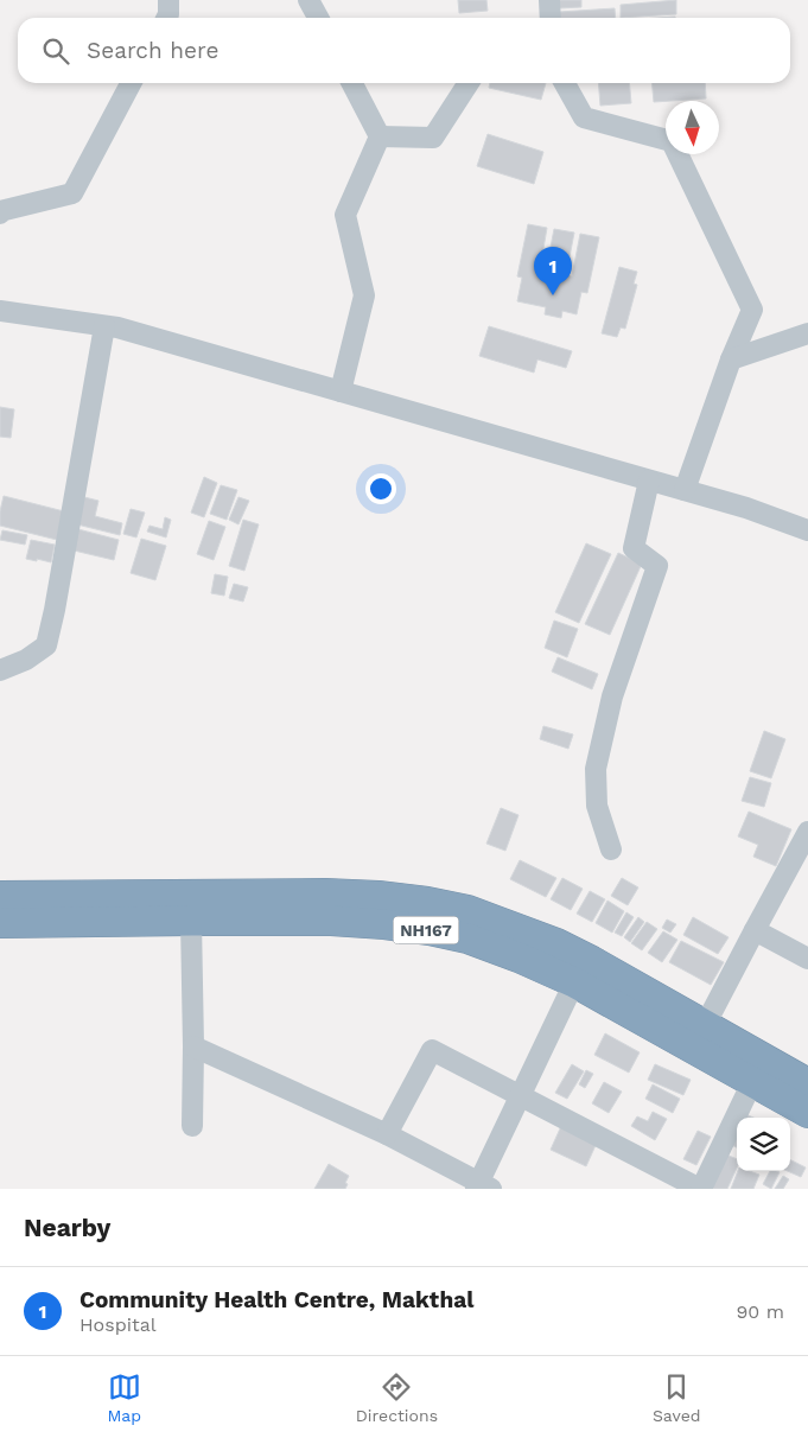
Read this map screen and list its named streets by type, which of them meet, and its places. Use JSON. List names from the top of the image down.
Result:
{
  "streets": {
    "highway": ["NH167"]
  },
  "north": "bottom",
  "page": {
    "search": "Search here",
    "pins": "1",
    "heading": "Nearby",
    "list": [
      {
        "mark": "1",
        "name": "Community Health Centre, Makthal",
        "note": "Hospital",
        "value": "90 m"
      }
    ],
    "nav": ["Map", "Directions", "Saved"]
  }
}
